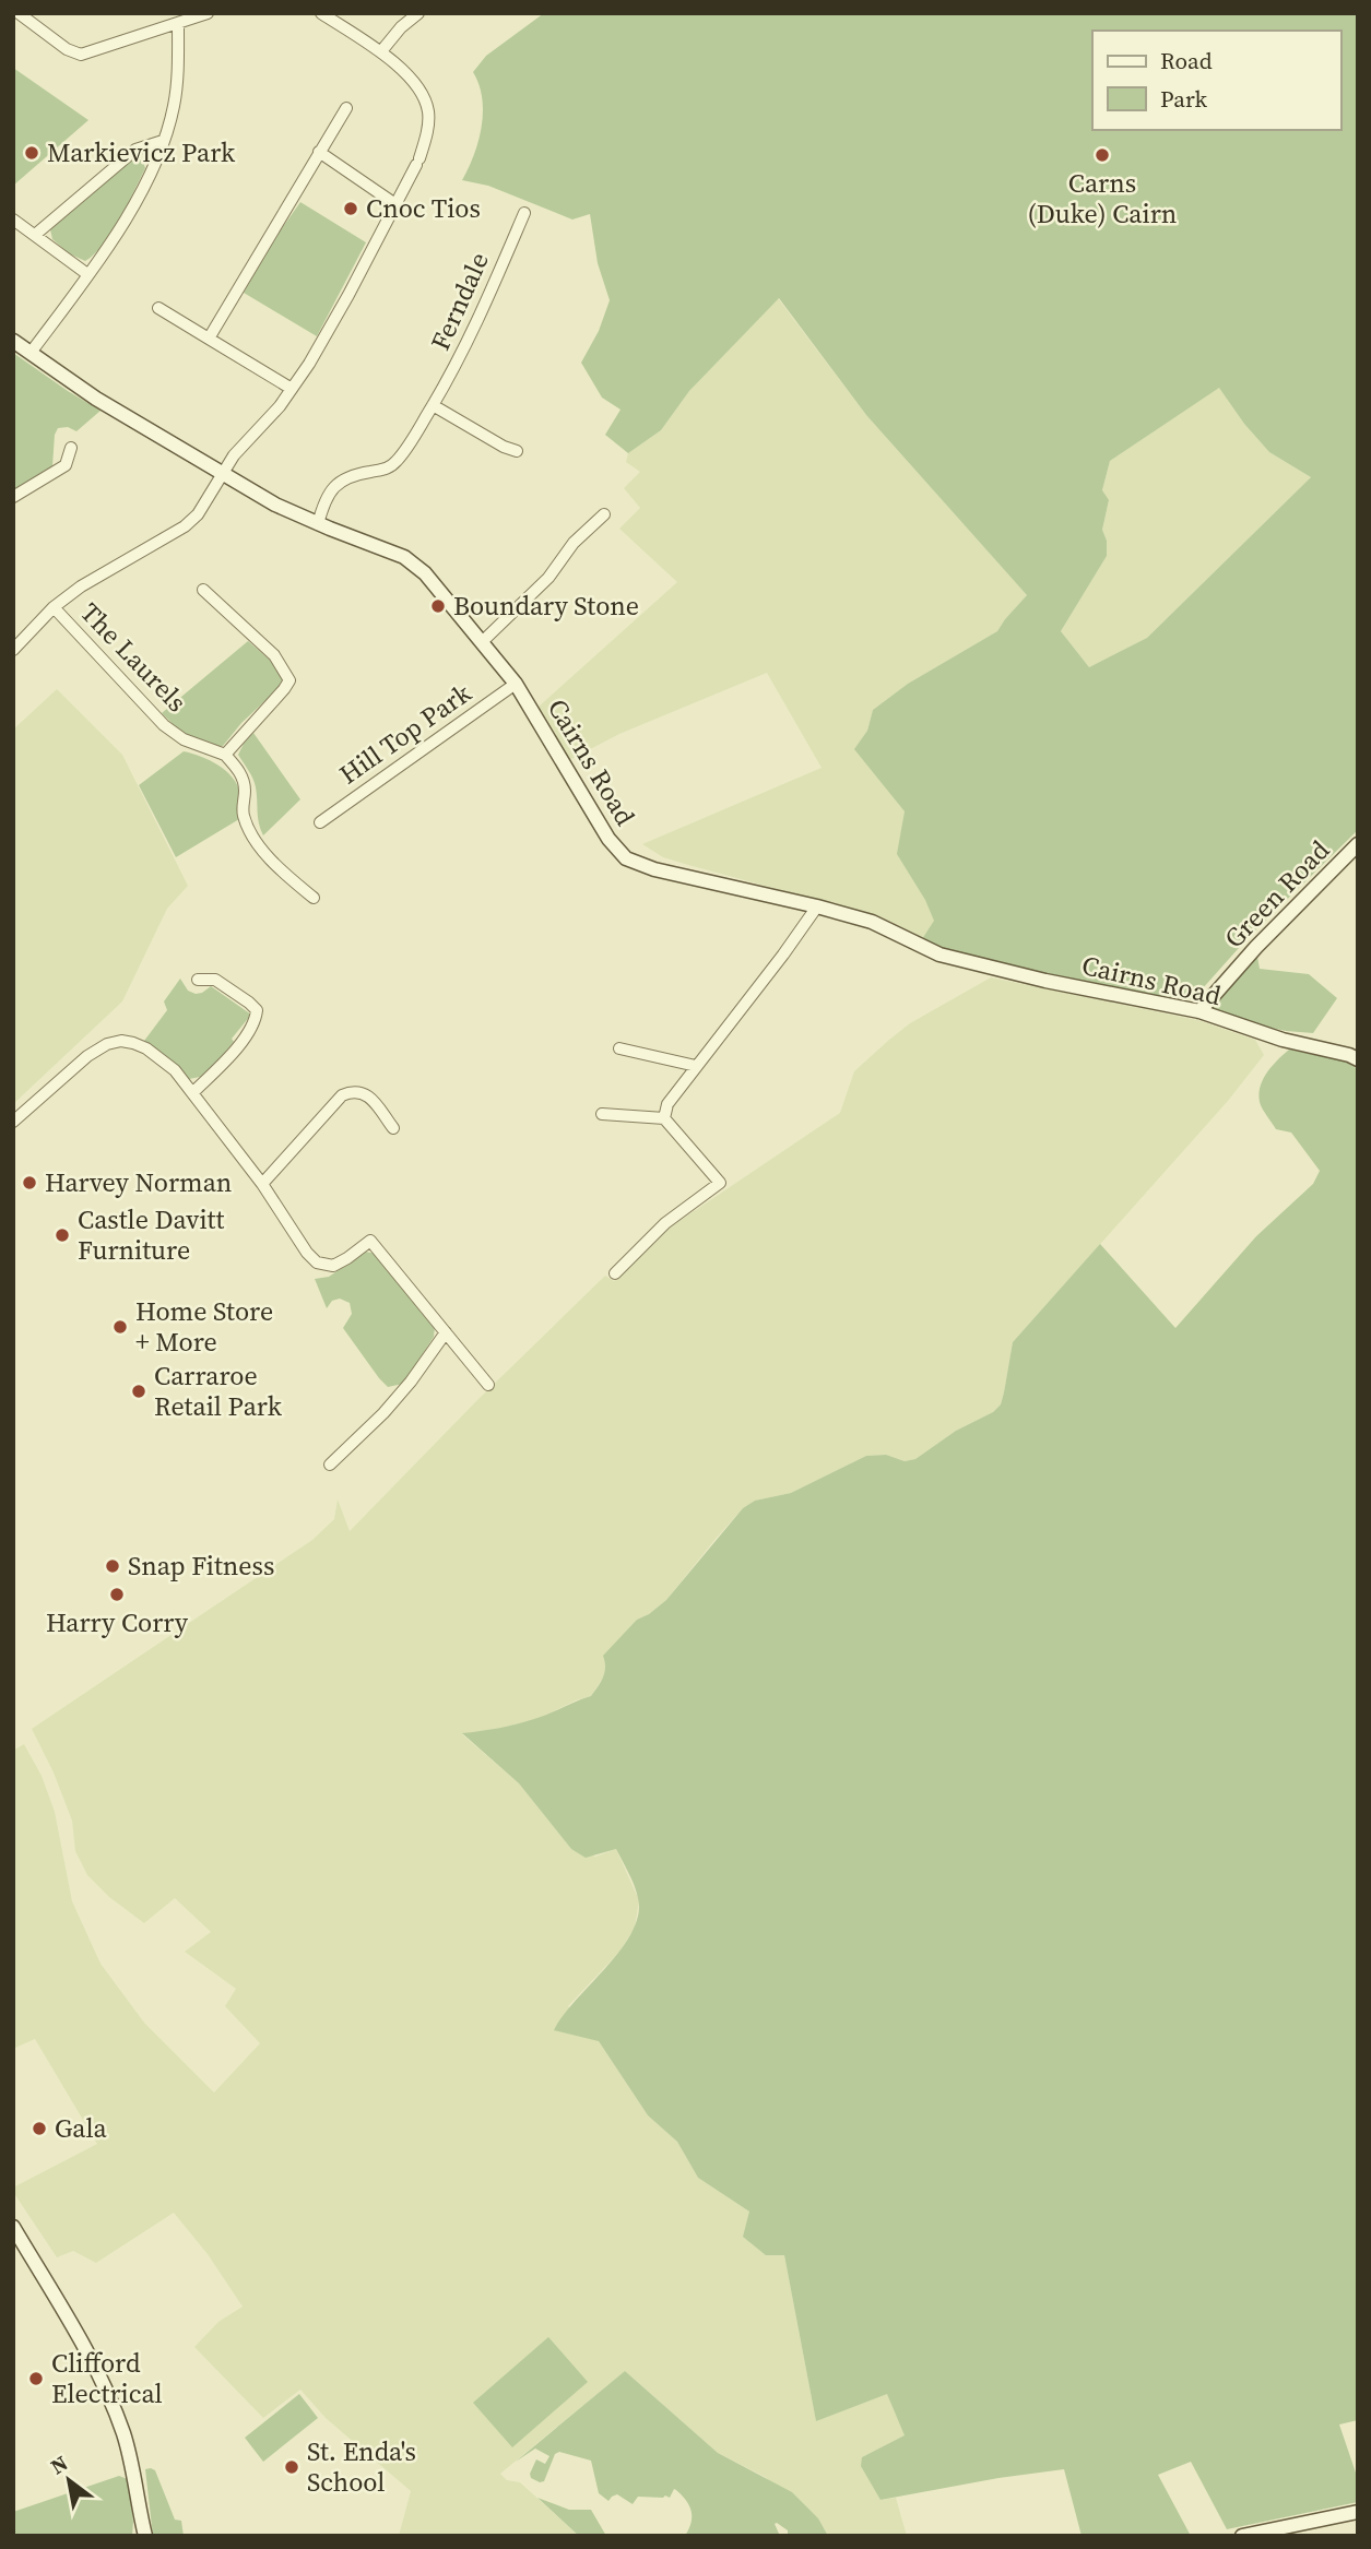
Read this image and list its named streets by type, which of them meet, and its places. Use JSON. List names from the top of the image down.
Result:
{
  "streets": {
    "street": [
      "Ferndale",
      "The Laurels",
      "Hill Top Park",
      "Cairns Road",
      "Green Road"
    ]
  },
  "crossings": [
    ["Ferndale", "Cairns Road"],
    ["Hill Top Park", "Cairns Road"],
    ["Cairns Road", "Green Road"]
  ],
  "places": [
    "Markievicz Park",
    "Carns (Duke) Cairn",
    "Cnoc Tios",
    "Boundary Stone",
    "Harvey Norman",
    "Castle Davitt Furniture",
    "Home Store + More",
    "Carraroe Retail Park",
    "Snap Fitness",
    "Harry Corry",
    "Gala",
    "Clifford Electrical",
    "St. Enda's School"
  ],
  "legend": ["Road", "Park"],
  "north": "top left"
}
